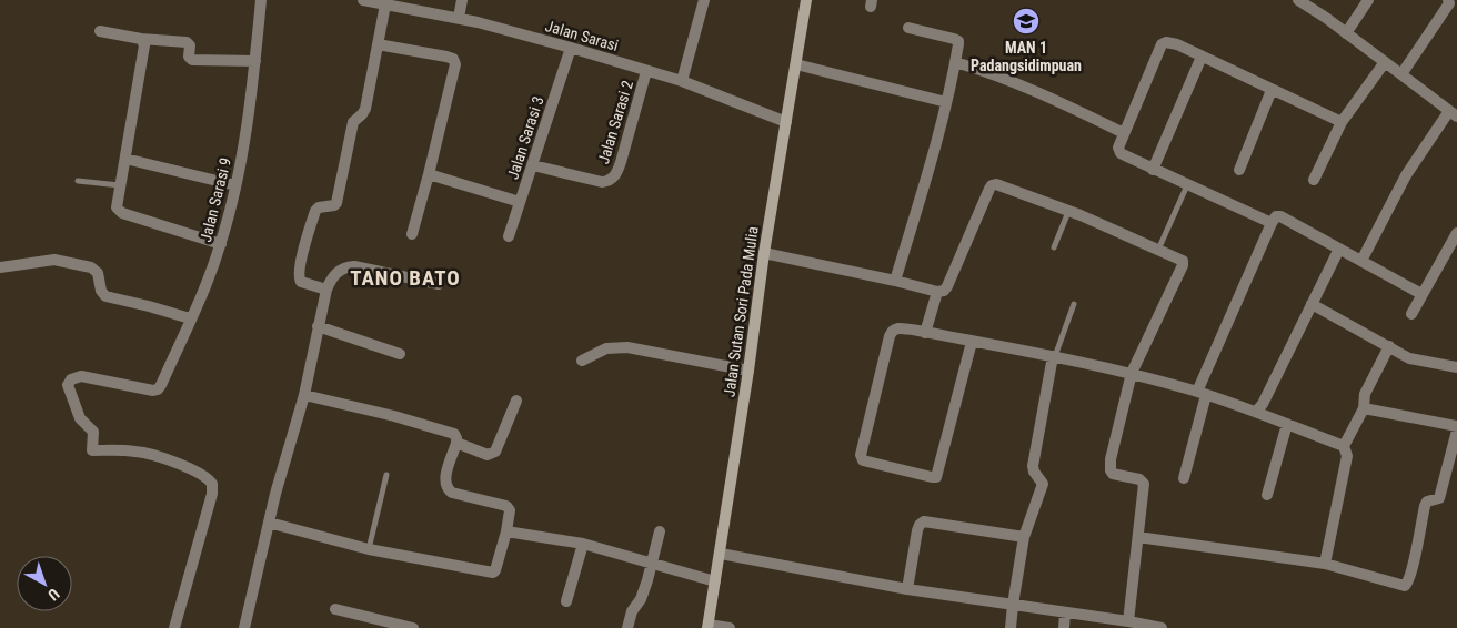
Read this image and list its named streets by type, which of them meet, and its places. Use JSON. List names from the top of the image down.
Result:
{
  "streets": {
    "street": [
      "Jalan Sarasi",
      "Jalan Sarasi 2",
      "Jalan Sarasi 3",
      "Jalan Sarasi 9",
      "Jalan Sutan Sori Pada Mulia"
    ]
  },
  "crossings": [
    ["Jalan Sarasi", "Jalan Sarasi 2"],
    ["Jalan Sarasi", "Jalan Sarasi 3"],
    ["Jalan Sarasi", "Jalan Sutan Sori Pada Mulia"],
    ["Jalan Sarasi 2", "Jalan Sarasi 3"]
  ],
  "districts": ["TANO BATO"],
  "places": {
    "school or university": ["MAN 1 Padangsidimpuan"]
  },
  "north": "bottom right"
}
